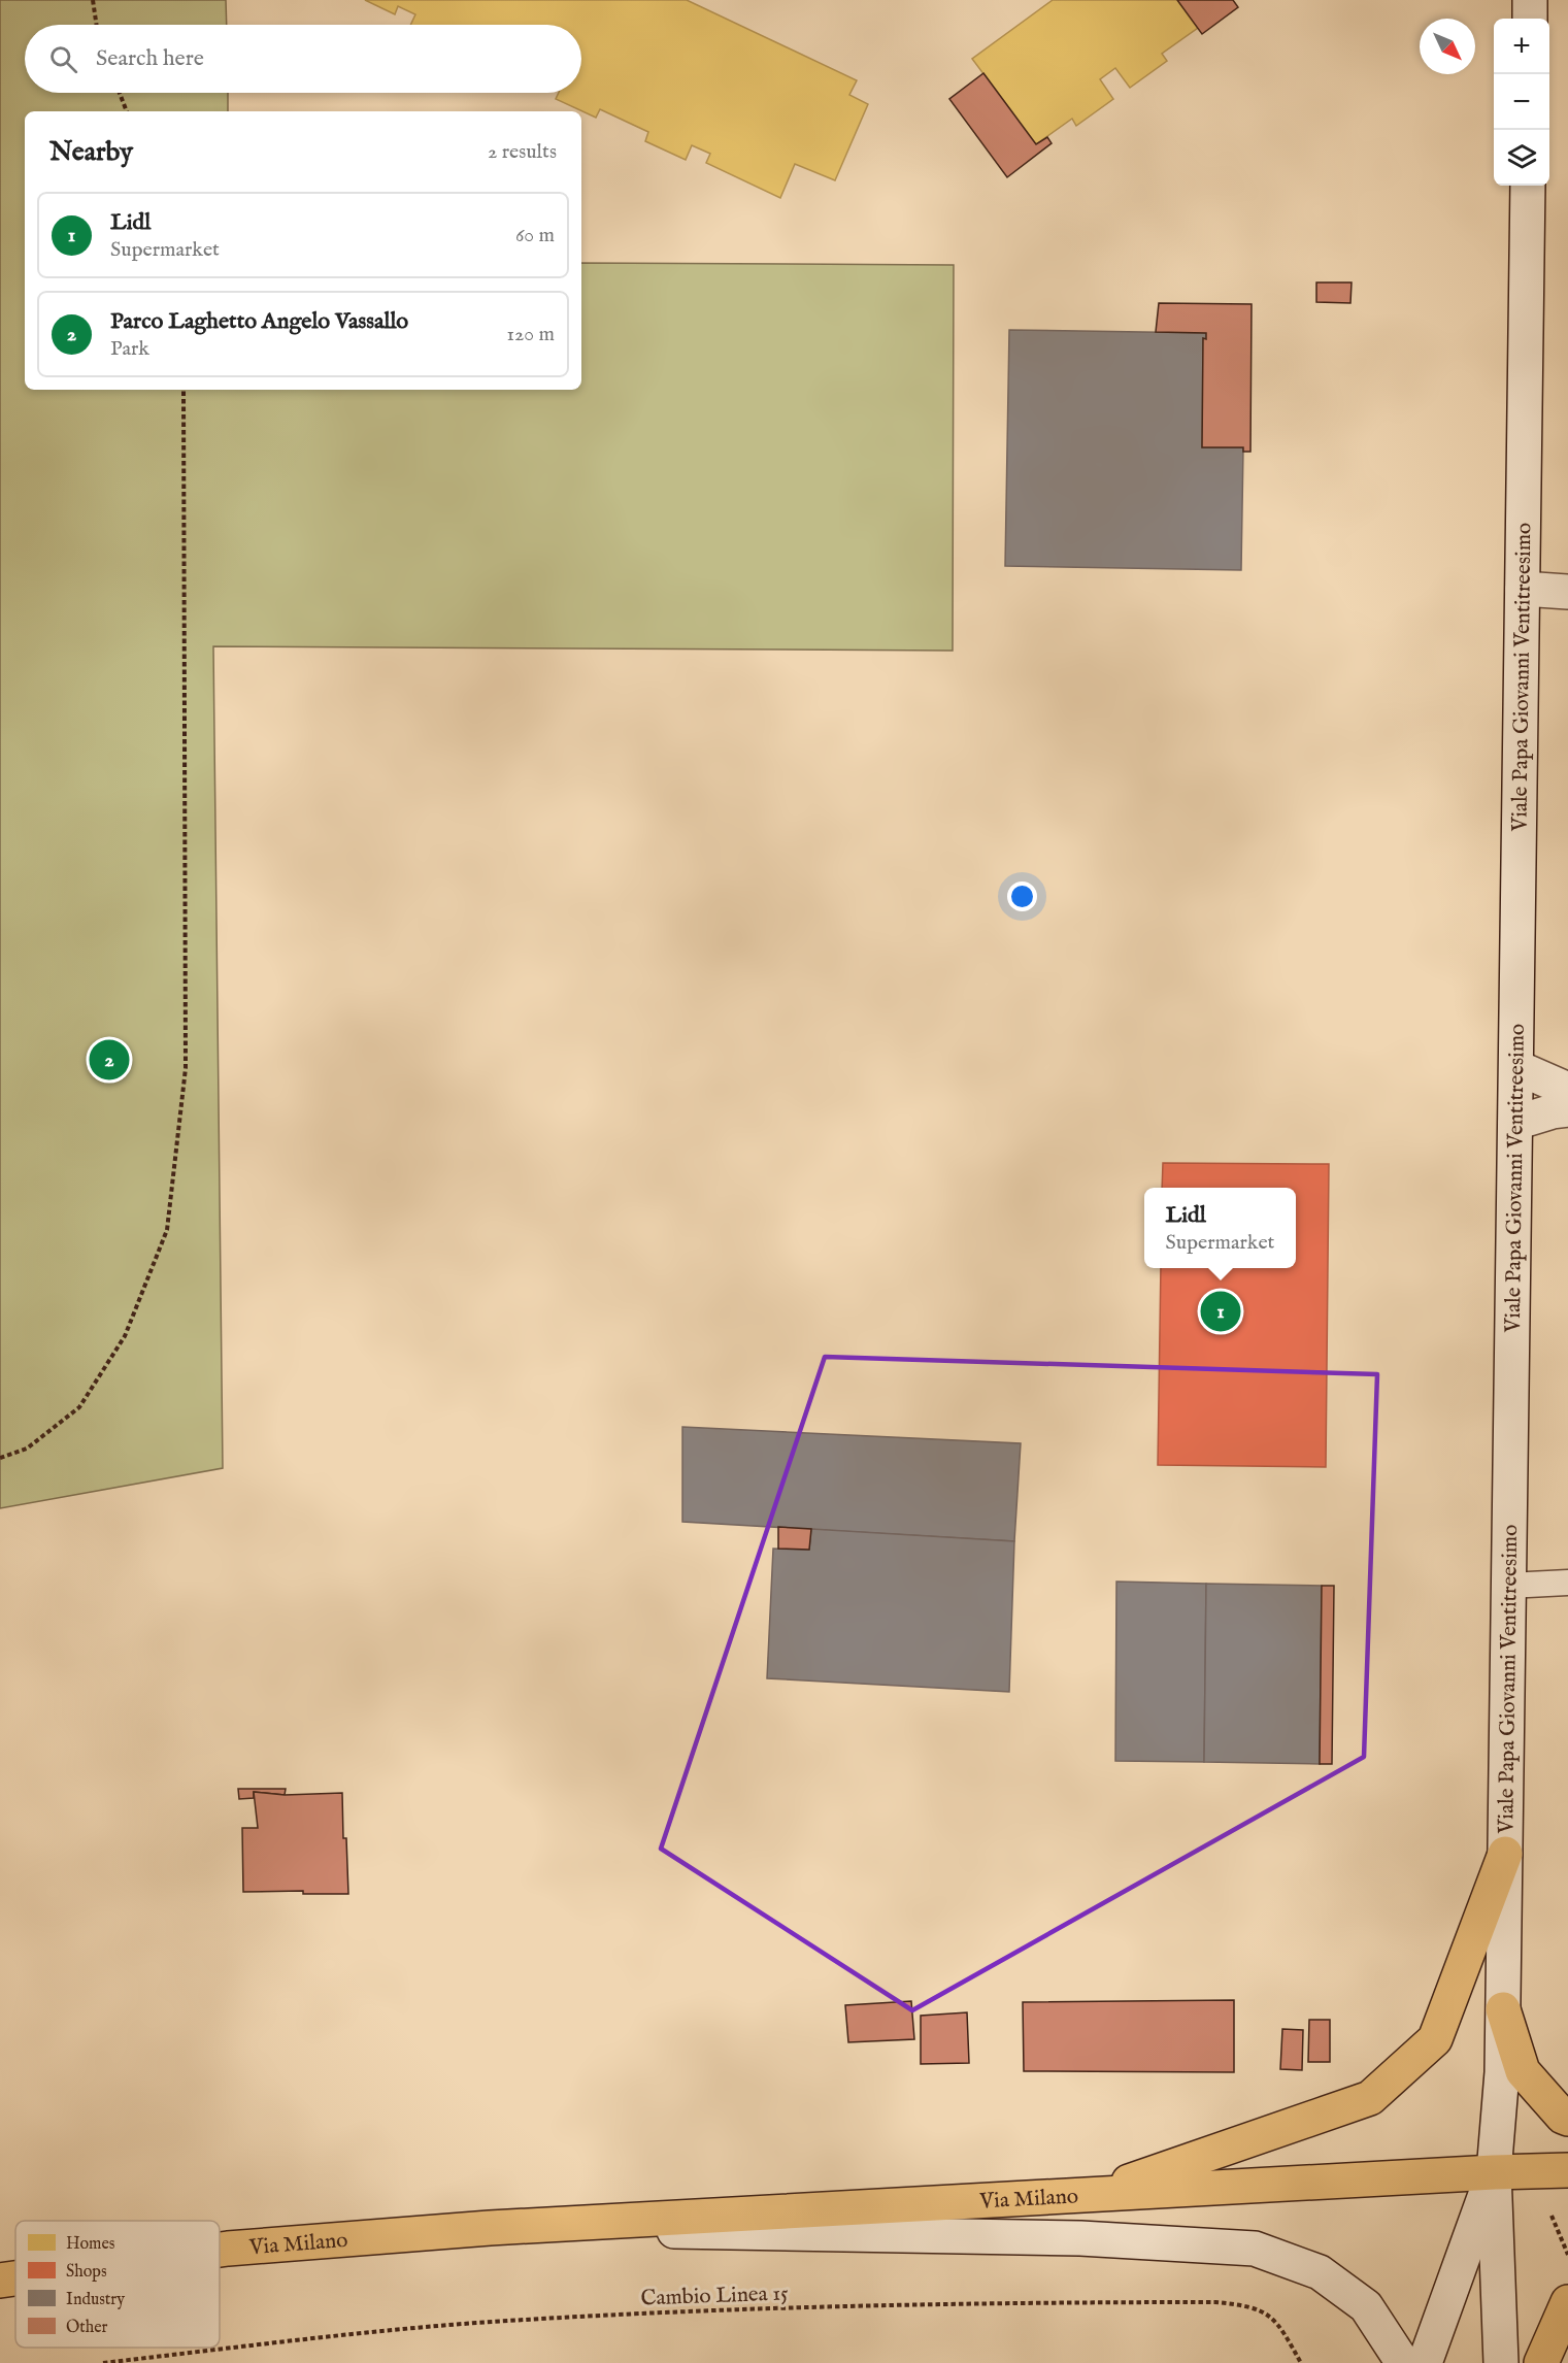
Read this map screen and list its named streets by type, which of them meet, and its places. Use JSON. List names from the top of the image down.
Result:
{
  "streets": {
    "main road": ["Via Milano"],
    "street": ["Viale Papa Giovanni Ventitreesimo"],
    "path": ["Cambio Linea 15"]
  },
  "crossings": [
    ["Viale Papa Giovanni Ventitreesimo", "Via Milano"]
  ],
  "legend": [
    "Homes",
    "Shops",
    "Industry",
    "Other"
  ],
  "north": "bottom right",
  "page": {
    "map_buttons": ["+", "−"],
    "search": "Search here",
    "heading": ["Nearby", "2 results"],
    "list": [
      {
        "mark": "1",
        "name": "Lidl",
        "note": "Supermarket",
        "value": "60 m"
      },
      {
        "mark": "2",
        "name": "Parco Laghetto Angelo Vassallo",
        "note": "Park",
        "value": "120 m"
      }
    ],
    "pins": ["2", "1"],
    "popup": ["Lidl", "Supermarket"]
  }
}
